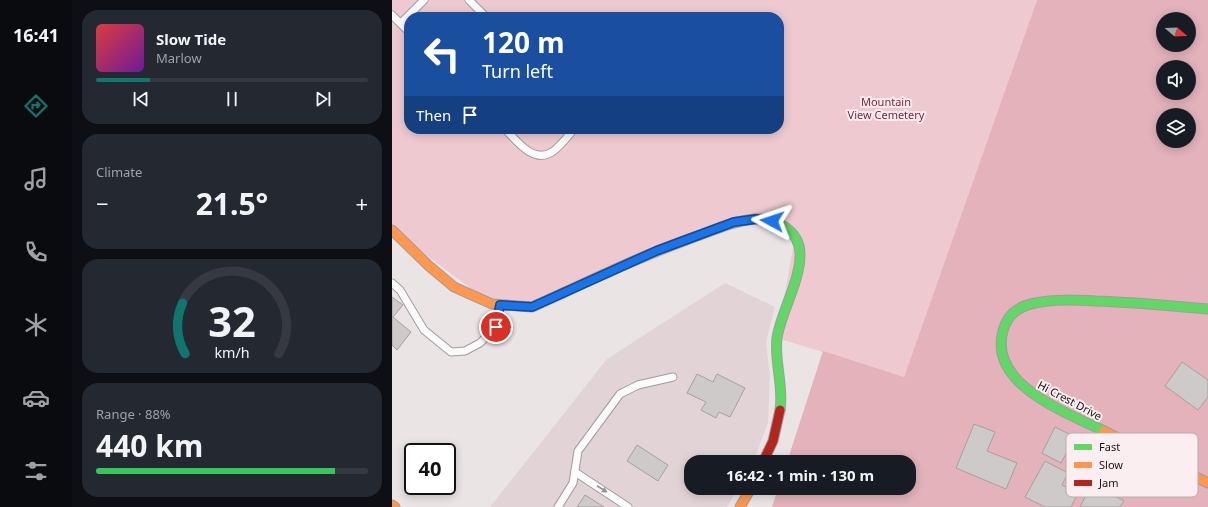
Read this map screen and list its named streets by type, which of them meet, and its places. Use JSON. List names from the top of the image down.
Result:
{
  "streets": {
    "street": ["Hi Crest Drive"]
  },
  "parks": ["Mountain View Cemetery"],
  "legend": ["Fast", "Slow", "Jam"],
  "north": "right",
  "page": {
    "tabs": "16:41",
    "turn": ["120 m", "Turn left"],
    "song": ["Slow Tide", "Marlow"],
    "then": "Then",
    "tile": [
      "Climate",
      ["Range · 88%", "440 km"]
    ],
    "heat": ["−", "21.5°", "+"],
    "limit": "40",
    "trip": "16:42 · 1 min · 130 m",
    "gauge": ["32", "km/h"]
  }
}
